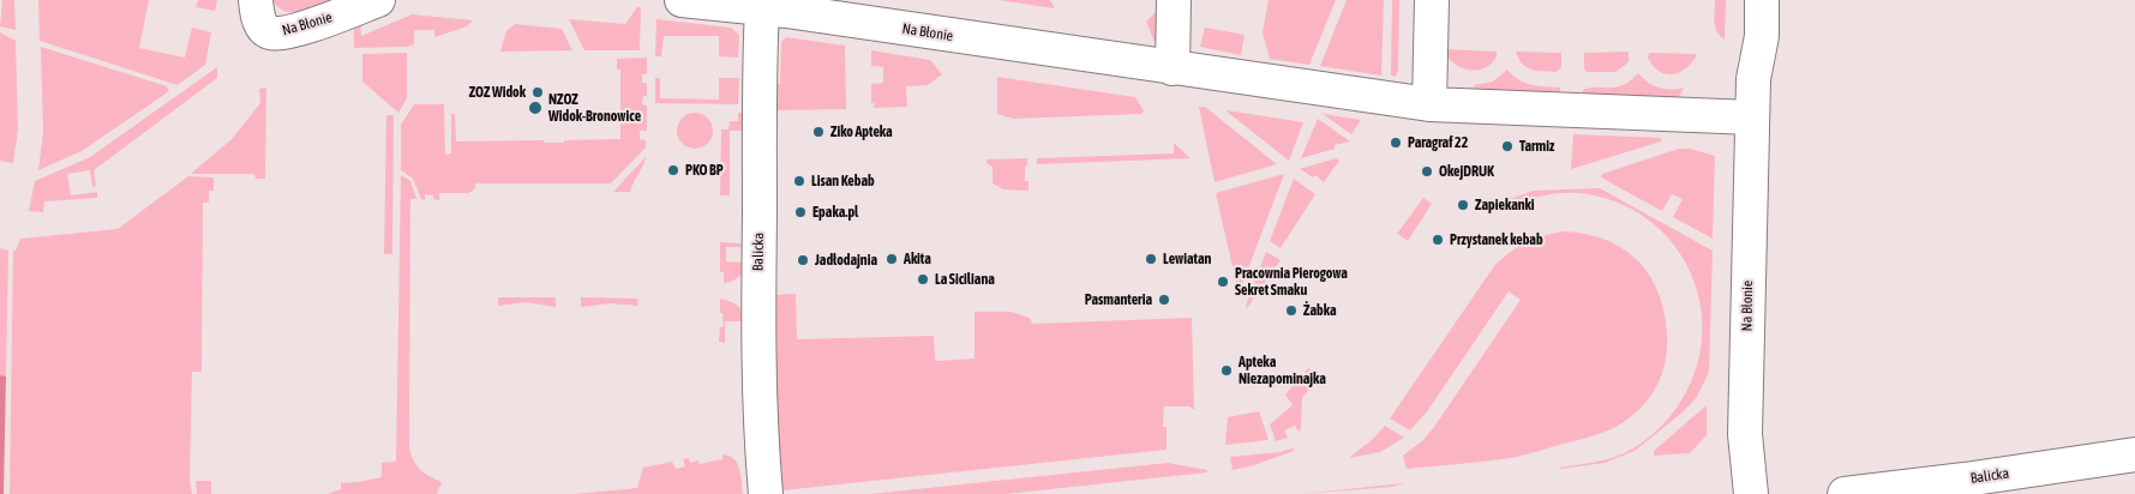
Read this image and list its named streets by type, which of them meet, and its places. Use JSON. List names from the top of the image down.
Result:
{
  "streets": {
    "street": ["Na Błonie", "Balicka"]
  },
  "crossings": [
    ["Na Błonie", "Balicka"]
  ],
  "places": [
    "ZOZ Widok",
    "NZOZ Widok-Bronowice",
    "Ziko Apteka",
    "Paragraf 22",
    "Tarmiz",
    "PKO BP",
    "OkejDRUK",
    "Lisan Kebab",
    "Zapiekanki",
    "Epaka.pl",
    "Przystanek kebab",
    "Akita",
    "Lewiatan",
    "Jadłodajnia",
    "La Siciliana",
    "Pracownia Pierogowa Sekret Smaku",
    "Pasmanteria",
    "Żabka",
    "Apteka Niezapominajka"
  ]
}
